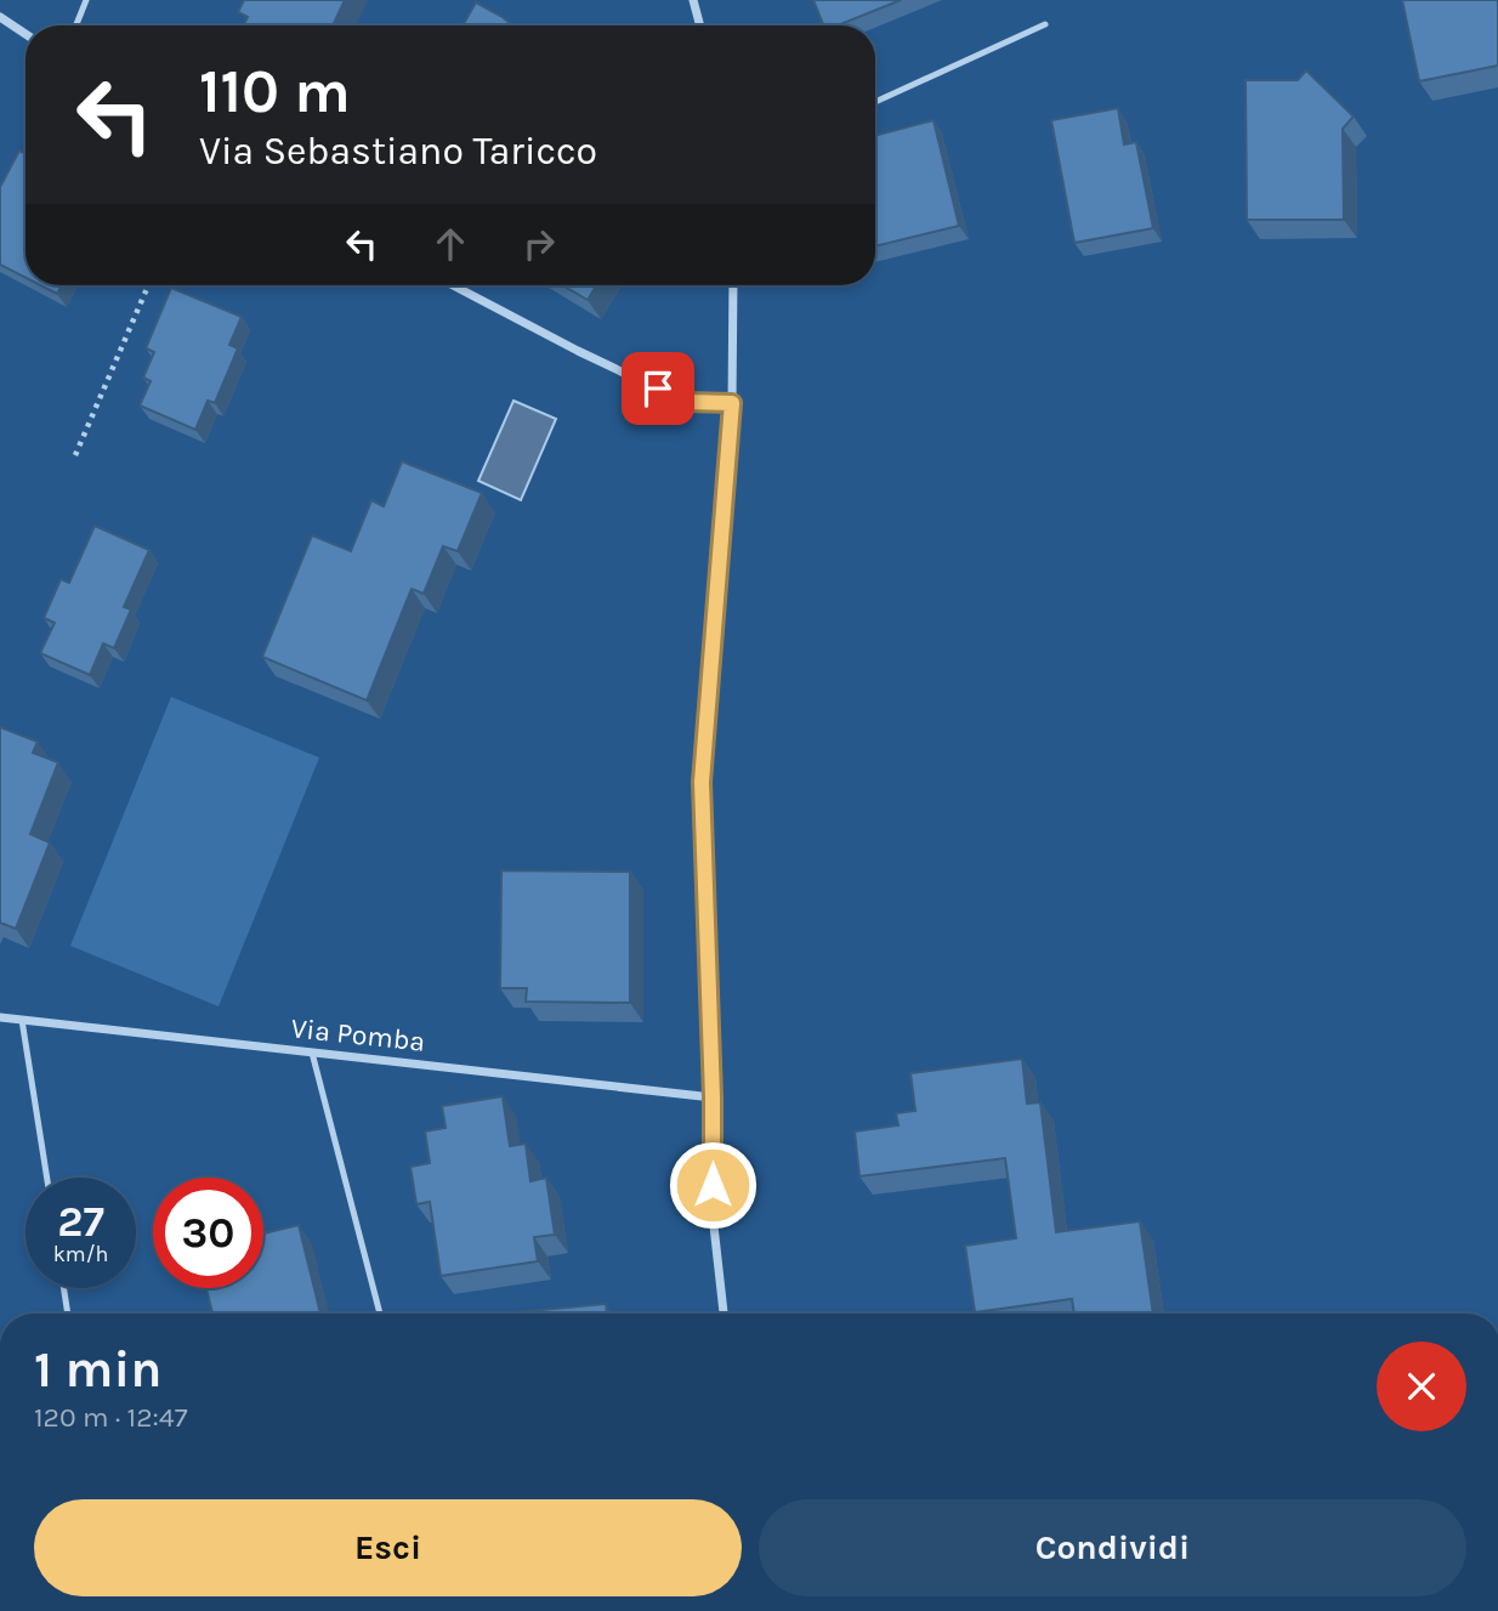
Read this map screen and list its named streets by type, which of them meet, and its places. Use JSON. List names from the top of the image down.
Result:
{
  "streets": {
    "street": ["Via Pomba"]
  },
  "page": {
    "turn": ["110 m", "Via Sebastiano Taricco"],
    "speed": "27 km/h",
    "limit": "30",
    "heading": ["1 min", "120 m · 12:47"],
    "buttons": ["Esci", "Condividi"]
  }
}
